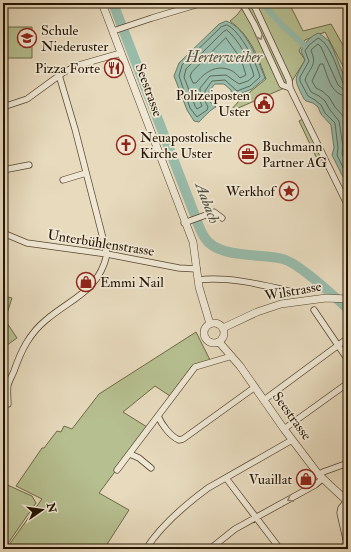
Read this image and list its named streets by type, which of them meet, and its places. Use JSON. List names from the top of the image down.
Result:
{
  "streets": {
    "street": ["Seestrasse", "Unterbühlenstrasse", "Wilstrasse"]
  },
  "crossings": [
    ["Seestrasse", "Unterbühlenstrasse"],
    ["Seestrasse", "Wilstrasse"]
  ],
  "water": ["Herterweiher", "Aabach"],
  "places": {
    "school or university": ["Schule Niederuster"],
    "restaurant": ["Pizza Forte"],
    "public building": ["Polizeiposten Uster"],
    "church": ["Neuapostolische Kirche Uster"],
    "office": ["Buchmann Partner AG"],
    "place": ["Werkhof"],
    "shop": ["Emmi Nail", "Vuaillat"]
  },
  "north": "right"
}
